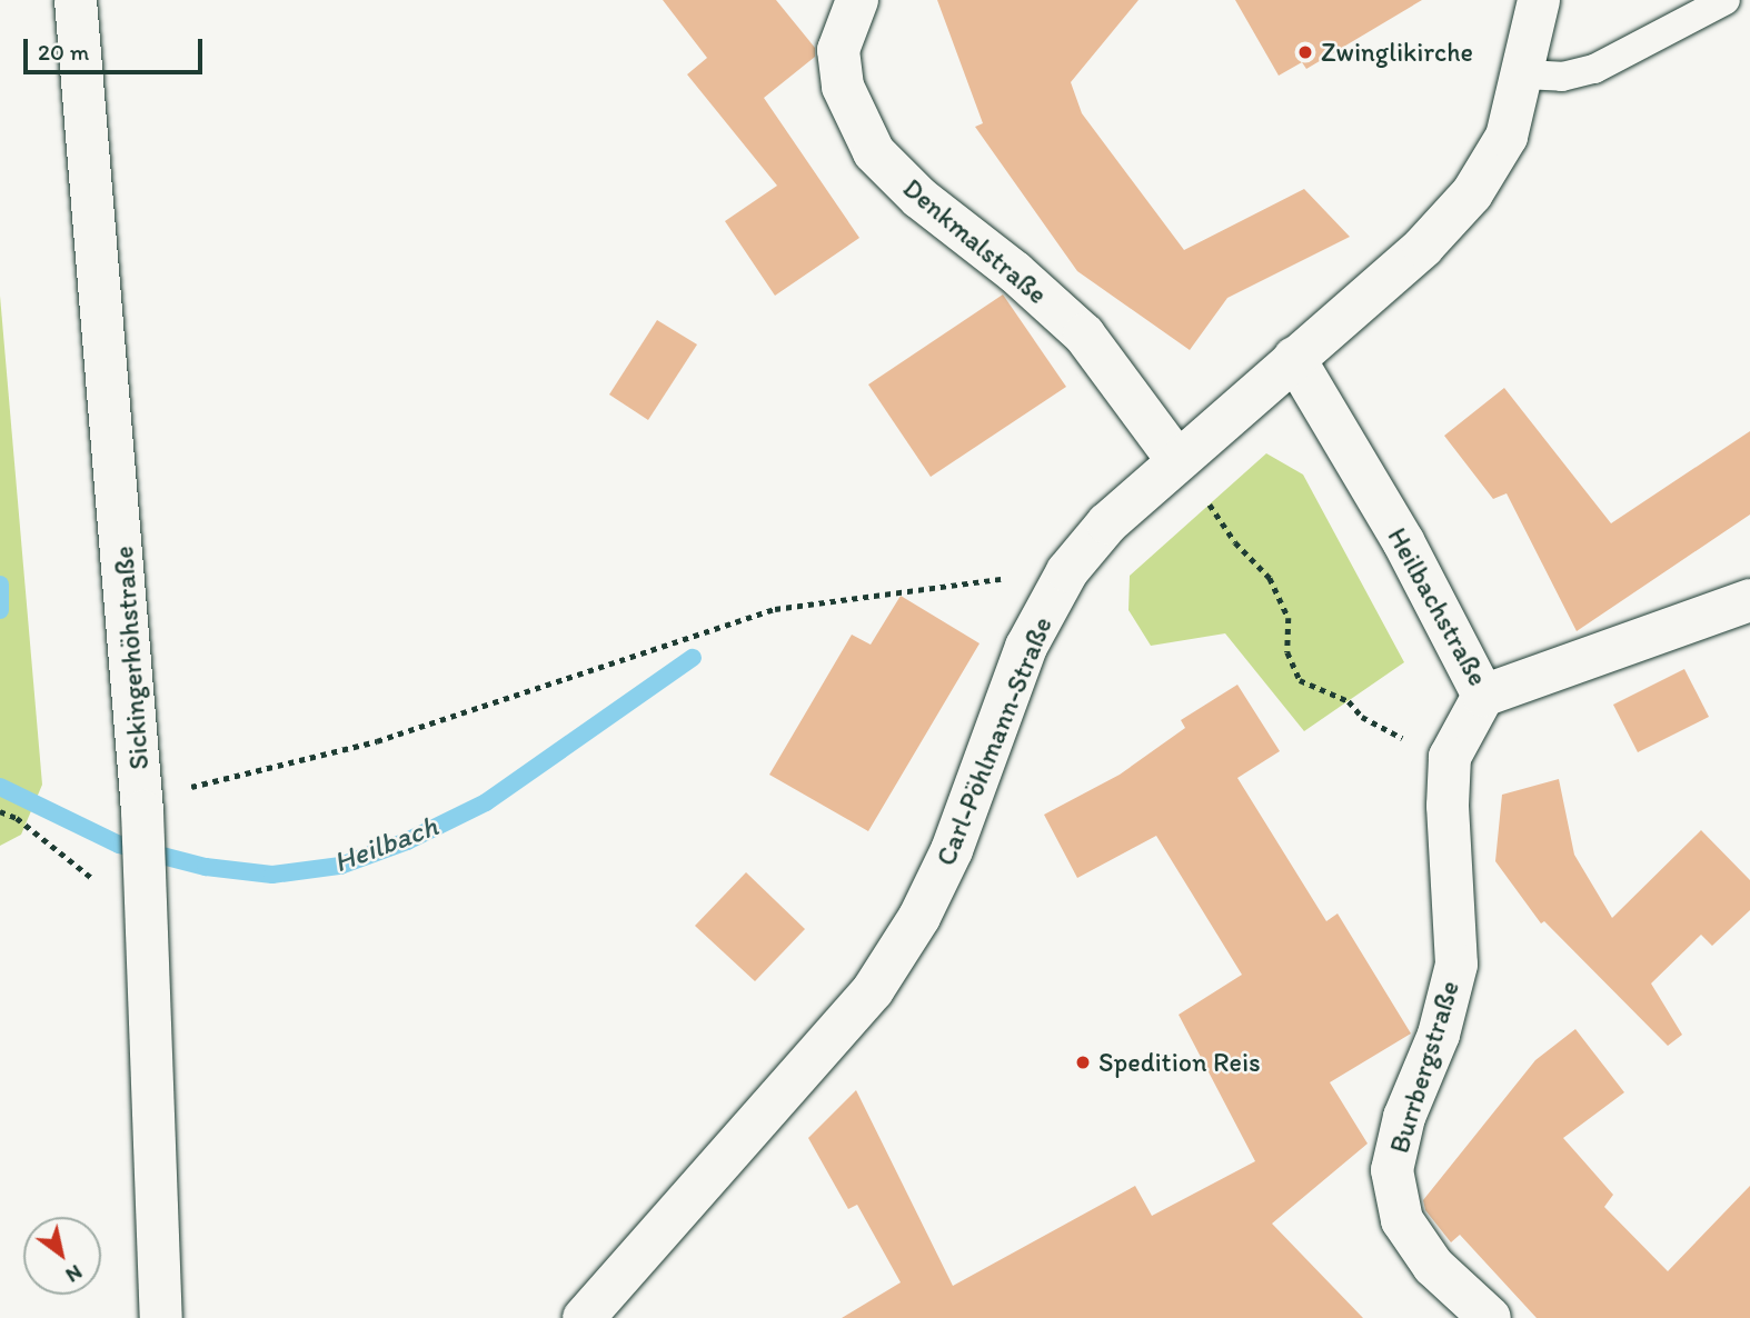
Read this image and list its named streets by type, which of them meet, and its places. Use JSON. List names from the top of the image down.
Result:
{
  "streets": {
    "street": [
      "Denkmalstraße",
      "Heilbachstraße",
      "Sickingerhöhstraße",
      "Carl-Pöhlmann-Straße",
      "Burrbergstraße"
    ]
  },
  "crossings": [
    ["Denkmalstraße", "Carl-Pöhlmann-Straße"],
    ["Heilbachstraße", "Carl-Pöhlmann-Straße"],
    ["Heilbachstraße", "Burrbergstraße"]
  ],
  "water": ["Heilbach"],
  "places": ["Zwinglikirche", "Spedition Reis"],
  "scale_bar": "20 m",
  "north": "bottom right"
}
